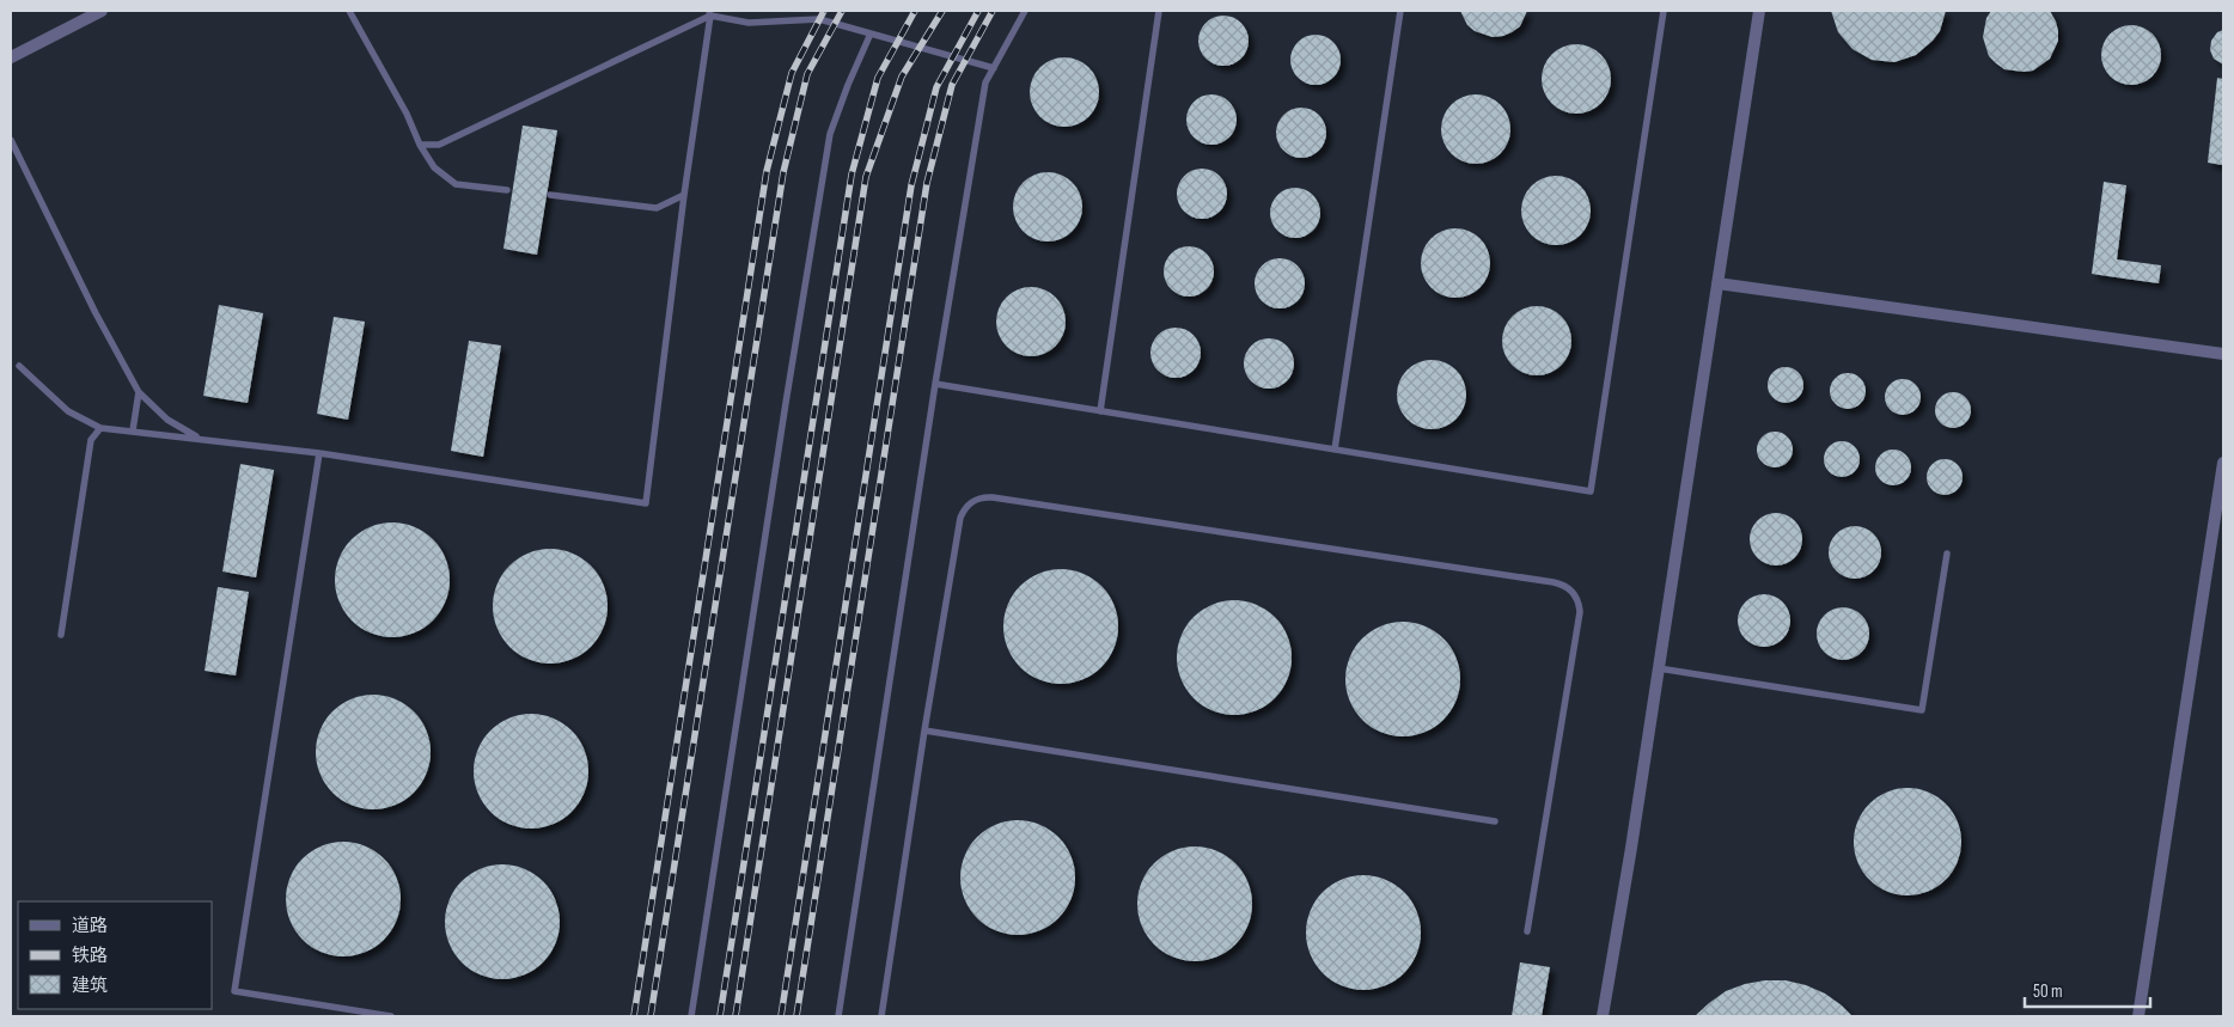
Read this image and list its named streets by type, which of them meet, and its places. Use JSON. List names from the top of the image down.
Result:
{
  "legend": ["道路", "铁路", "建筑"],
  "scale_bar": "50 m"
}
